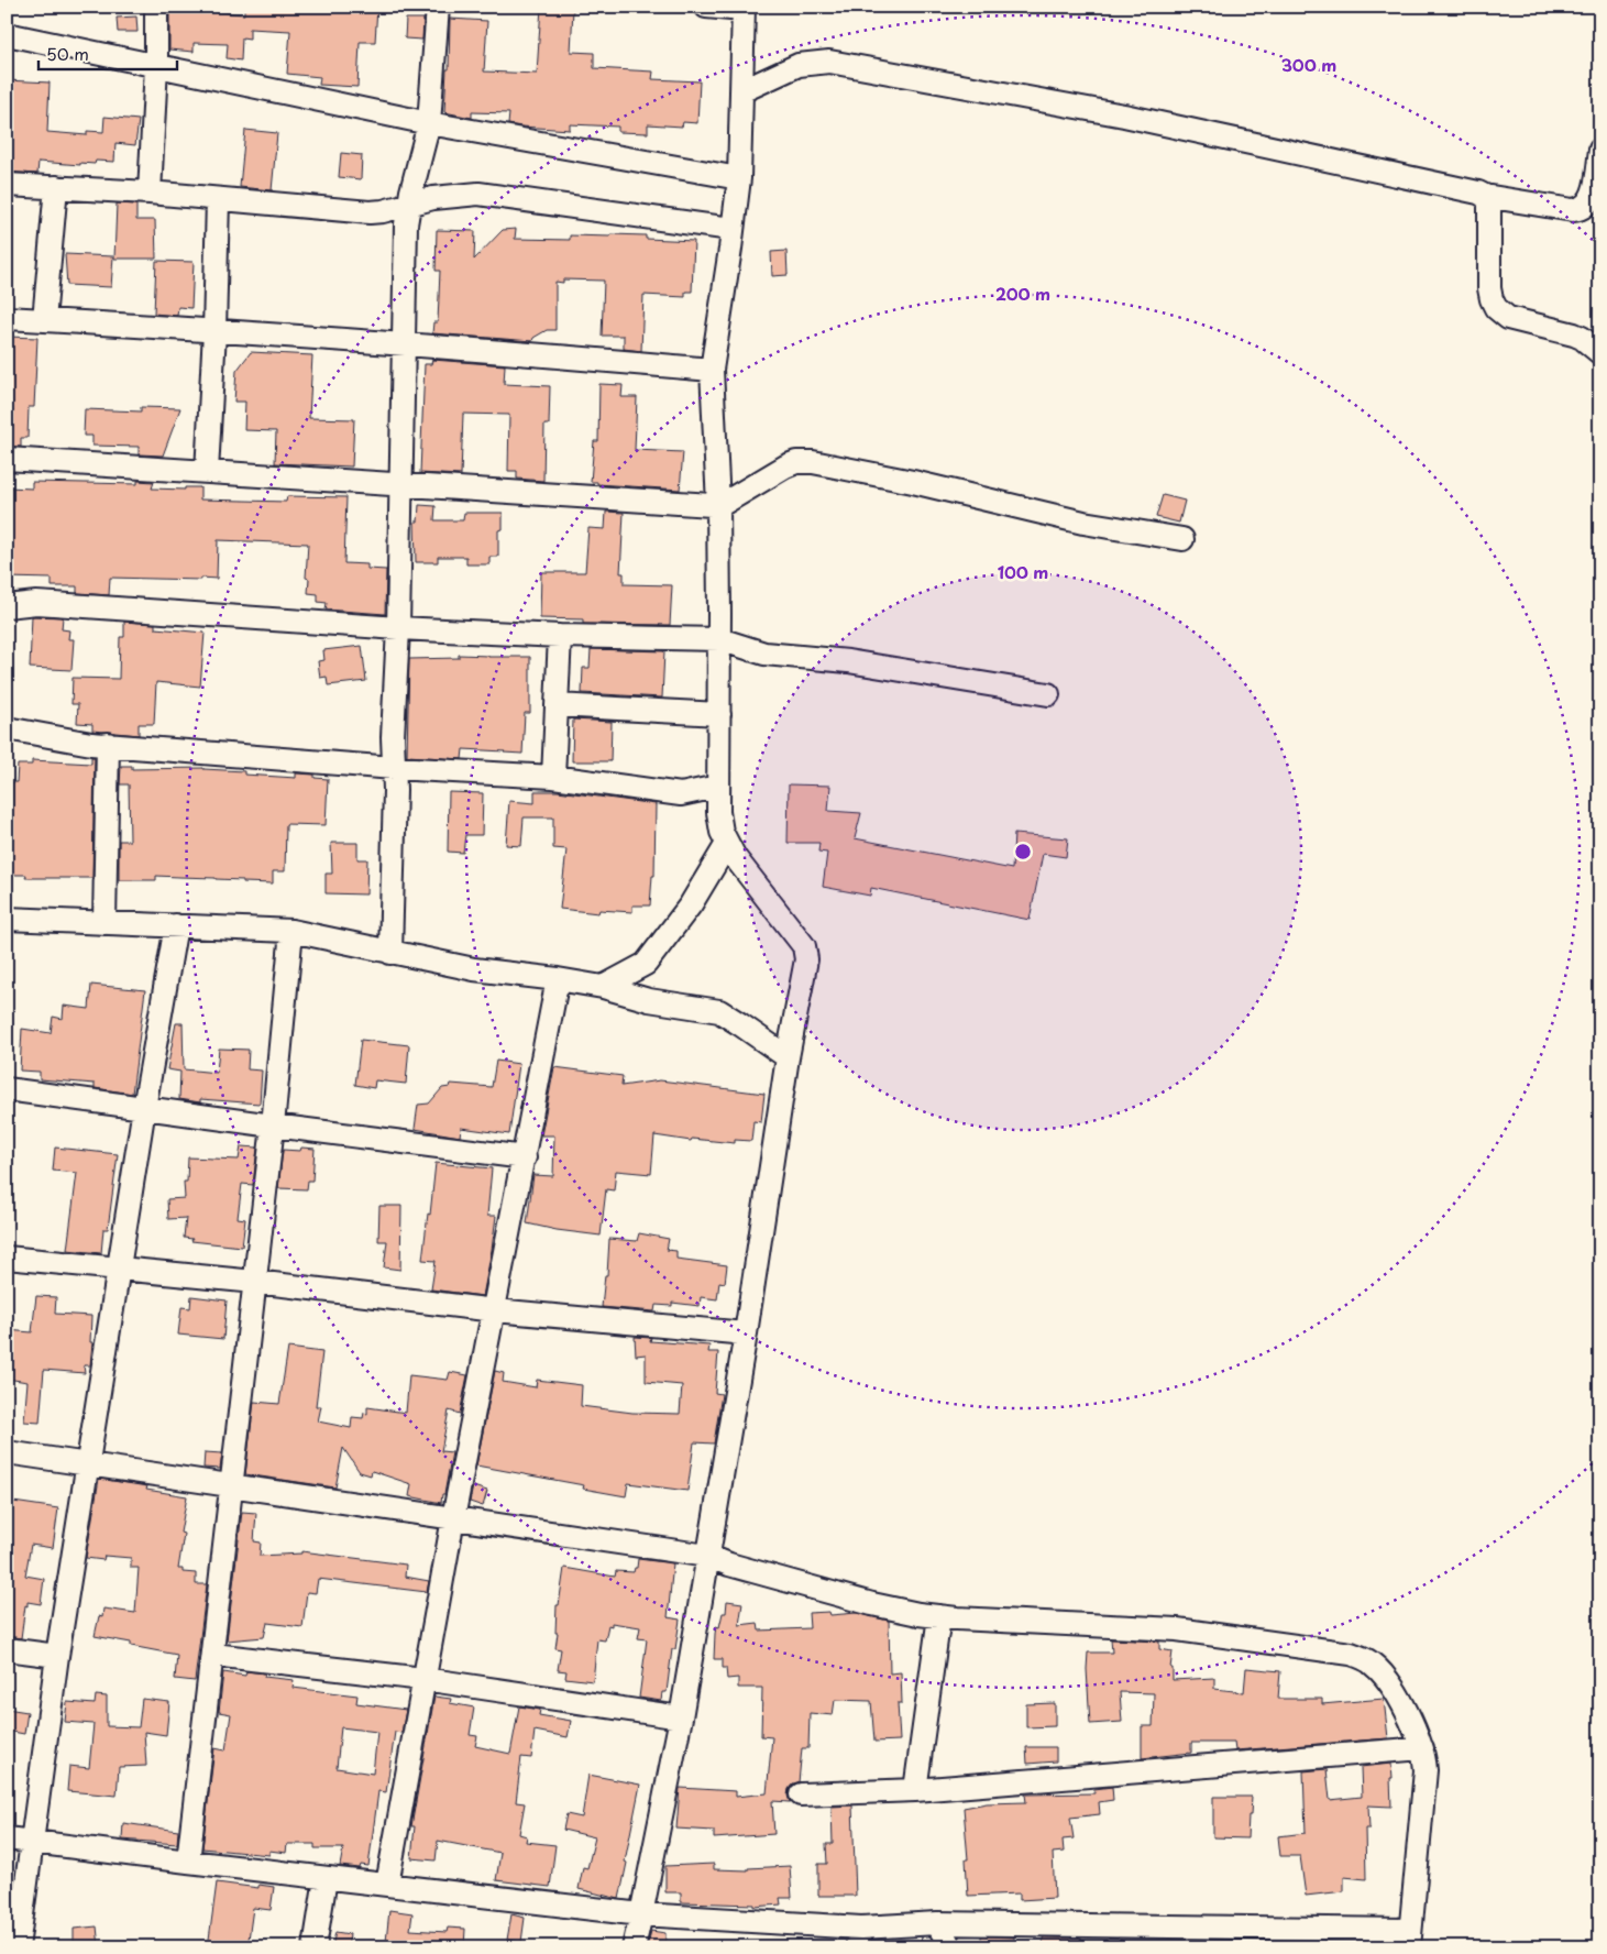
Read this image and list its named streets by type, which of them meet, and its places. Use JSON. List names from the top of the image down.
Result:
{
  "scale_bar": "50 m",
  "rings": ["300 m", "200 m", "100 m"]
}
